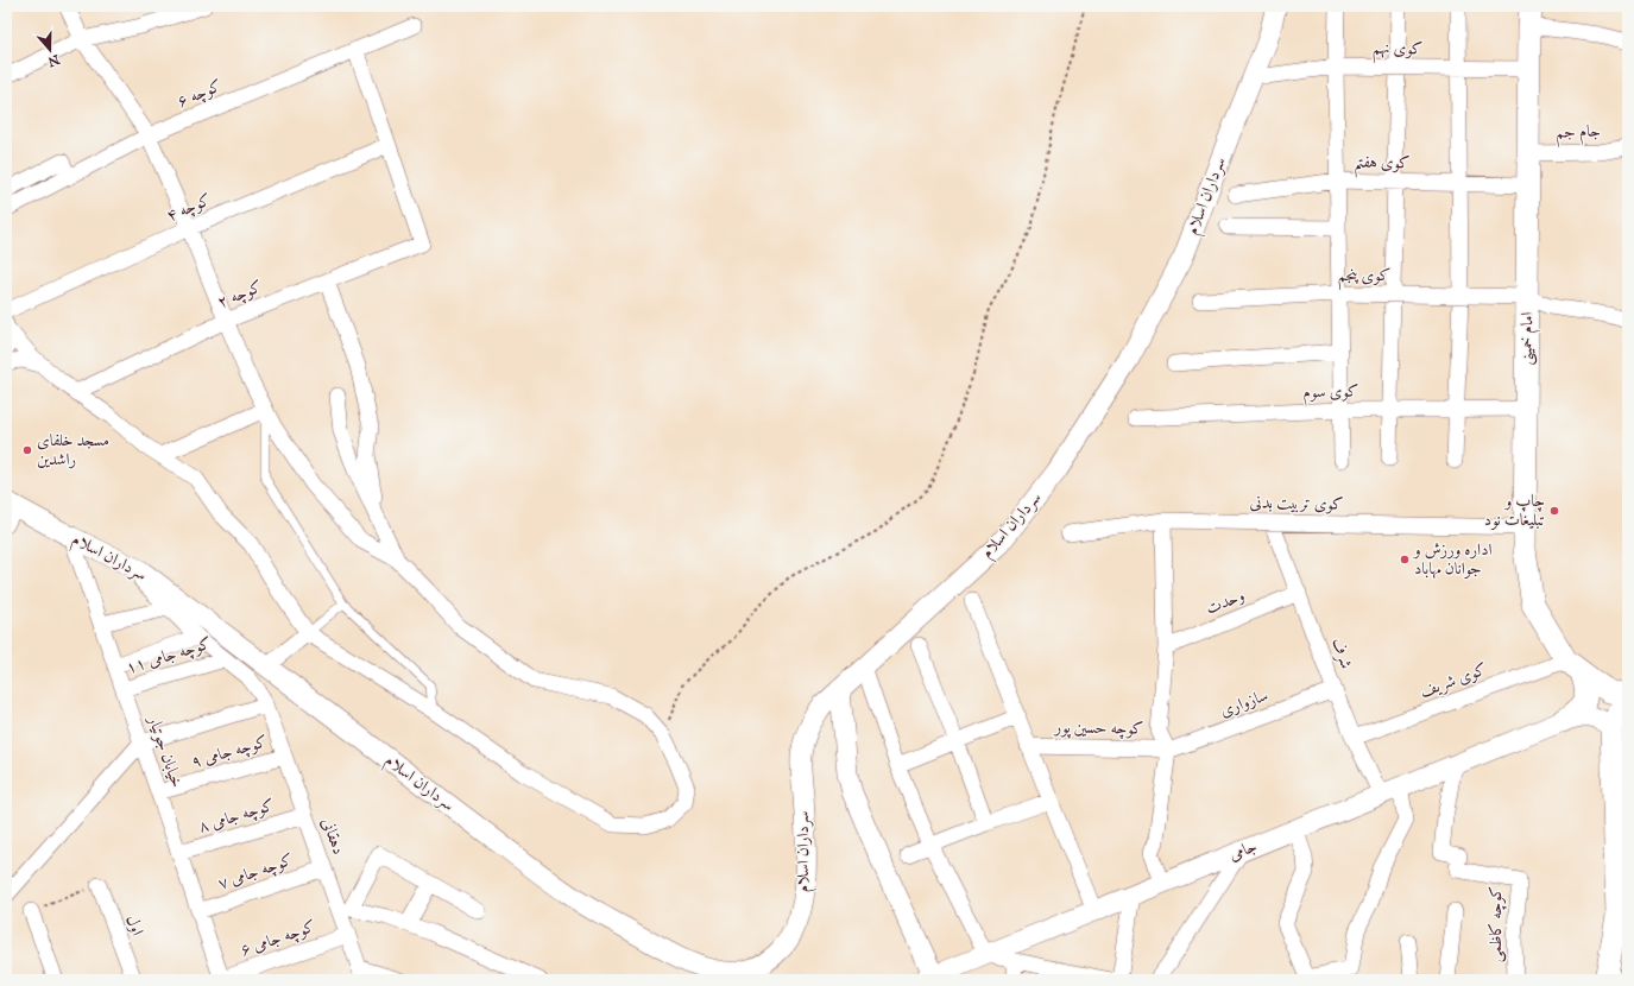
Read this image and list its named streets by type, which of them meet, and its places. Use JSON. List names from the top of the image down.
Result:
{
  "streets": {
    "main road": ["امام خمینی"],
    "street": [
      "کوی نهم",
      "کوچه ۶",
      "جام جم",
      "کوی هفتم",
      "سرداران اسلام",
      "کوچه ۴",
      "کوی پنجم",
      "کوچه ۲",
      "کوی سوم",
      "کوی تربیت بدنی",
      "وحدت",
      "شرف",
      "کوچه جامی ۱۱",
      "کوی شریف",
      "سازواری",
      "کوچه حسین پور",
      "خیابان جوتیار",
      "کوچه جامی ۹",
      "کوچه جامی ۸",
      "دهقانی",
      "جامی",
      "کوچه جامی ۷",
      "کوچه کاظمی",
      "اول",
      "کوچه جامی ۶"
    ]
  },
  "crossings": [
    ["کوی نهم", "امام خمینی"],
    ["جام جم", "امام خمینی"],
    ["کوی هفتم", "امام خمینی"],
    ["سرداران اسلام", "خیابان جوتیار"],
    ["سرداران اسلام", "دهقانی"],
    ["کوچه ۴", "کوچه ۲"],
    ["کوی پنجم", "امام خمینی"],
    ["امام خمینی", "کوی سوم"],
    ["امام خمینی", "کوی تربیت بدنی"],
    ["امام خمینی", "کوی شریف"],
    ["کوی تربیت بدنی", "شرف"],
    ["وحدت", "شرف"],
    ["شرف", "کوی شریف"],
    ["شرف", "سازواری"],
    ["شرف", "جامی"],
    ["کوچه جامی ۱۱", "خیابان جوتیار"],
    ["کوچه جامی ۱۱", "دهقانی"],
    ["سازواری", "کوچه حسین پور"],
    ["خیابان جوتیار", "کوچه جامی ۹"],
    ["خیابان جوتیار", "کوچه جامی ۸"],
    ["خیابان جوتیار", "کوچه جامی ۷"],
    ["خیابان جوتیار", "کوچه جامی ۶"],
    ["کوچه جامی ۹", "دهقانی"],
    ["کوچه جامی ۸", "دهقانی"],
    ["دهقانی", "کوچه جامی ۷"],
    ["دهقانی", "کوچه جامی ۶"],
    ["جامی", "کوچه کاظمی"]
  ],
  "places": ["مسجد خلفای راشدین", "چاپ و تبلیغات نود", "اداره ورزش و جوانان مهاباد"],
  "north": "bottom"
}
